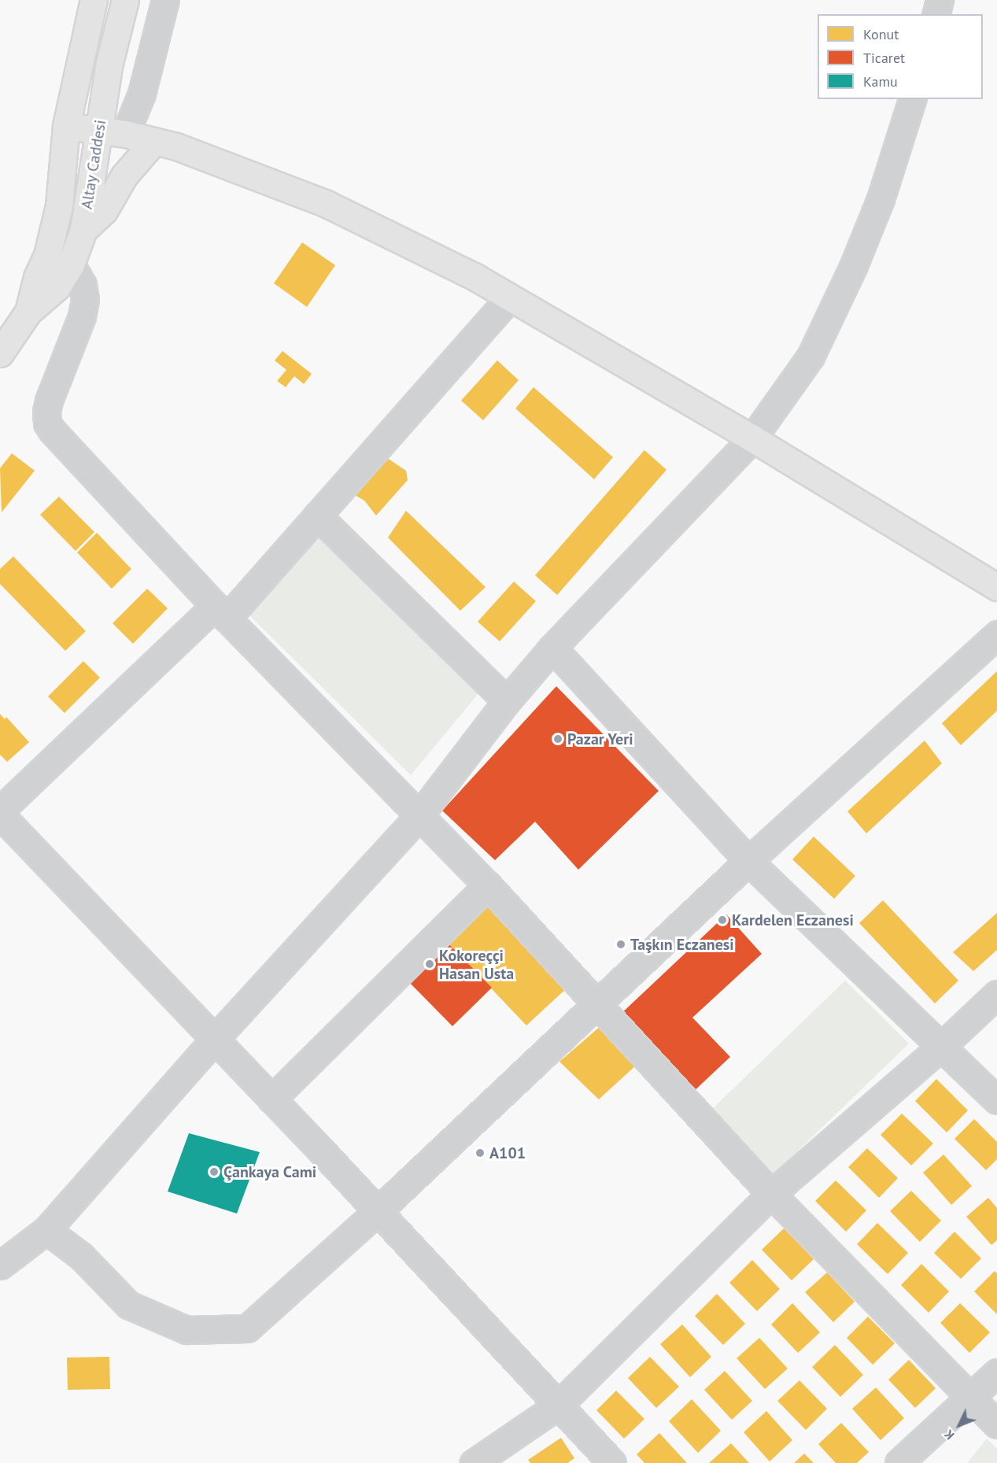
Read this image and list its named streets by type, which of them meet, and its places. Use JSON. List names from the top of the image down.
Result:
{
  "streets": {
    "main road": ["Altay Caddesi"]
  },
  "places": [
    "Pazar Yeri",
    "Kardelen Eczanesi",
    "Taşkın Eczanesi",
    "Kokoreççi Hasan Usta",
    "A101",
    "Çankaya Cami"
  ],
  "legend": ["Konut", "Ticaret", "Kamu"],
  "north": "bottom left"
}
